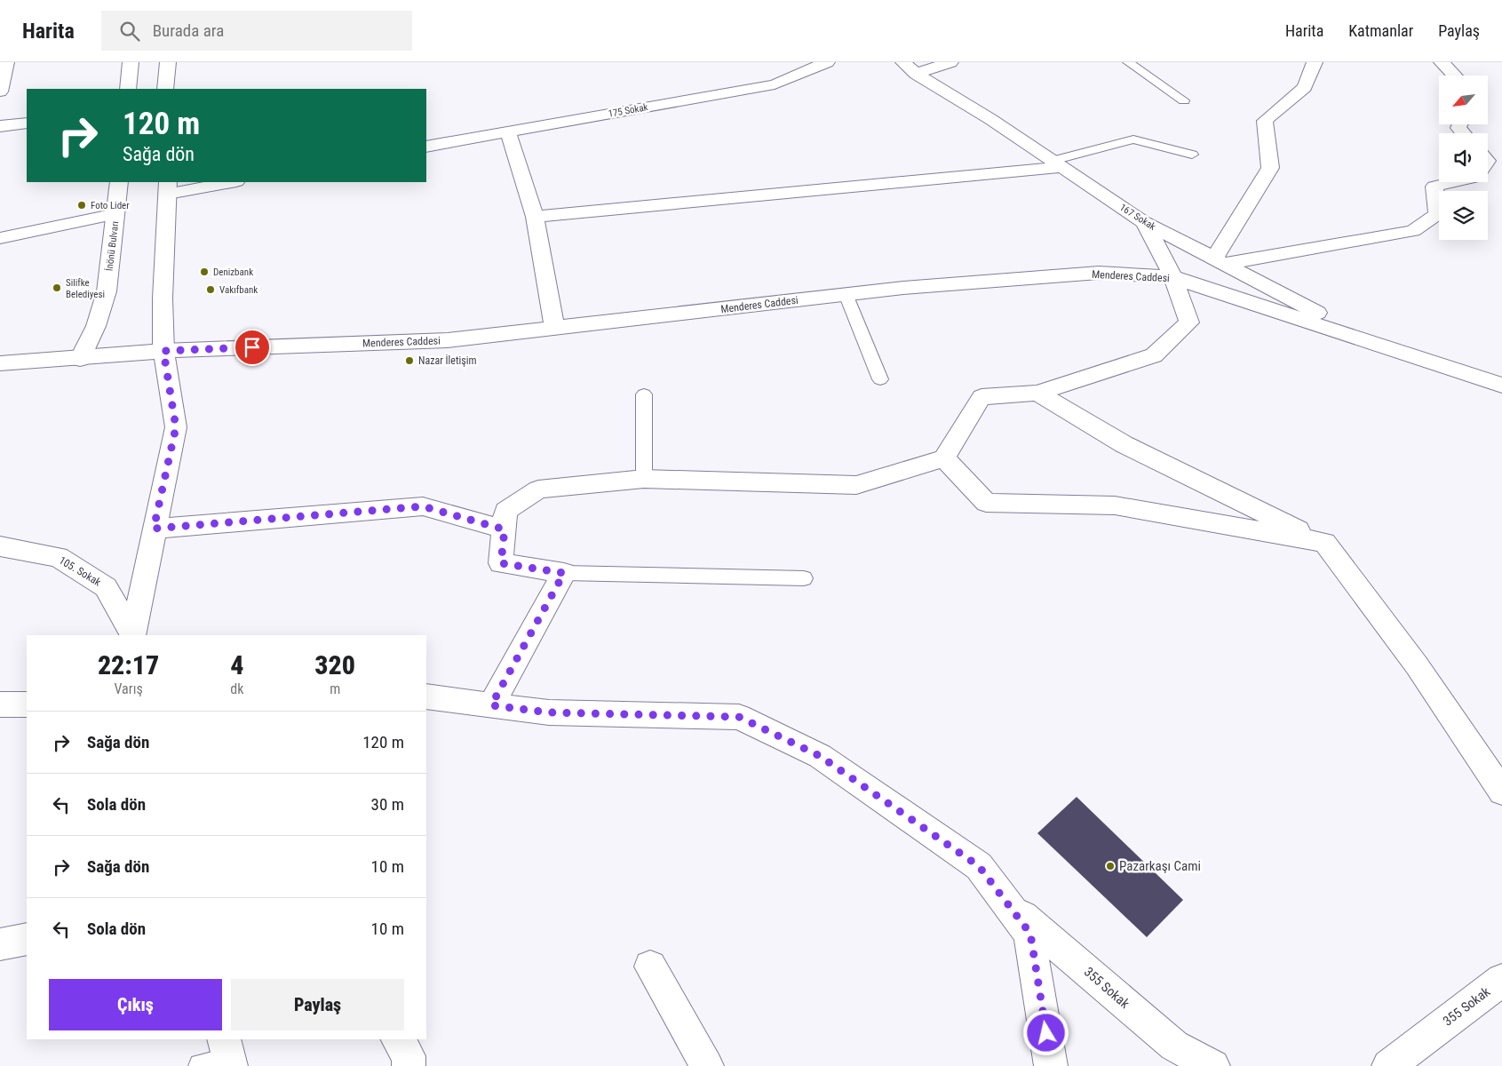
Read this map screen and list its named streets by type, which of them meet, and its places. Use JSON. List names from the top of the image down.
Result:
{
  "streets": {
    "street": [
      "175 Sokak",
      "167 Sokak",
      "İnönü Bulvarı",
      "Menderes Caddesi",
      "105. Sokak",
      "355 Sokak"
    ]
  },
  "crossings": [
    ["167 Sokak", "Menderes Caddesi"],
    ["İnönü Bulvarı", "Menderes Caddesi"]
  ],
  "places": [
    "Foto Lider",
    "Denizbank",
    "Silifke Belediyesi",
    "Vakıfbank",
    "Nazar İletişim",
    "Pazarkaşı Cami"
  ],
  "north": "bottom left",
  "page": {
    "header": "Harita",
    "search": "Burada ara",
    "nav": ["Harita", "Katmanlar", "Paylaş"],
    "turn": ["120 m", "Sağa dön"],
    "eta": [
      "22:17",
      "Varış",
      "4",
      "dk",
      "320",
      "m"
    ],
    "list": [
      {
        "name": "Sağa dön",
        "value": "120 m"
      },
      {
        "name": "Sola dön",
        "value": "30 m"
      },
      {
        "name": "Sağa dön",
        "value": "10 m"
      },
      {
        "name": "Sola dön",
        "value": "10 m"
      }
    ],
    "buttons": ["Çıkış", "Paylaş"]
  }
}
